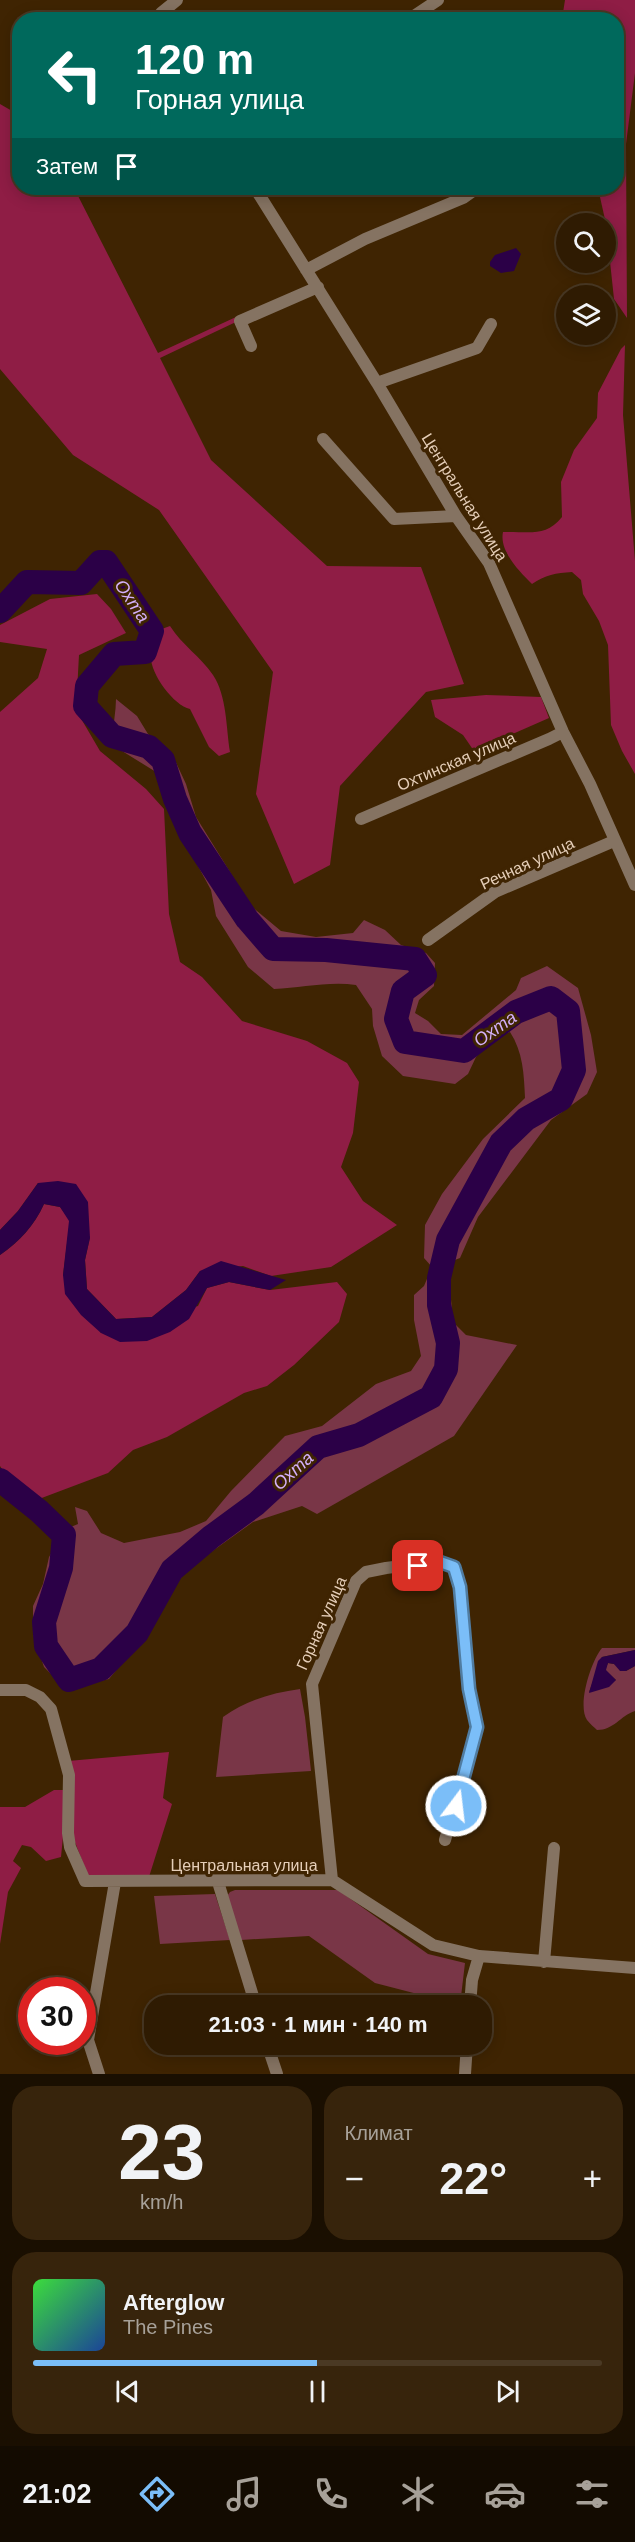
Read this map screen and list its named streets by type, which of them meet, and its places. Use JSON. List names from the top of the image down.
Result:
{
  "streets": {
    "street": [
      "Центральная улица",
      "Охтинская улица",
      "Речная улица",
      "Горная улица"
    ]
  },
  "crossings": [
    ["Центральная улица", "Охтинская улица"],
    ["Центральная улица", "Речная улица"],
    ["Центральная улица", "Горная улица"]
  ],
  "water": ["Охта"],
  "page": {
    "turn": ["120 m", "Горная улица"],
    "then": "Затем",
    "limit": "30",
    "trip": "21:03 · 1 мин · 140 m",
    "tile": [
      ["23", "km/h"],
      "Климат"
    ],
    "heat": ["−", "22°", "+"],
    "song": ["Afterglow", "The Pines"],
    "tabs": "21:02"
  }
}
